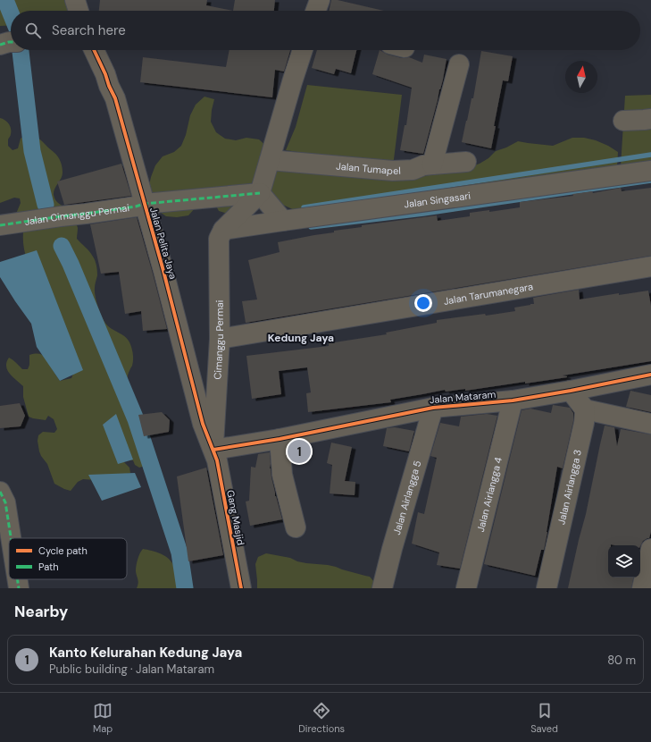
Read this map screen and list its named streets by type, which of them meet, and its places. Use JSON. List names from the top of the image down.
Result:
{
  "streets": {
    "street": [
      "Jalan Tumapel",
      "Jalan Singasari",
      "Jalan Cimanggu Permai",
      "Jalan Pelita Jaya",
      "Jalan Tarumanegara",
      "Cimanggu Permai",
      "Jalan Mataram",
      "Jalan Airlangga 3",
      "Jalan Airlangga 4",
      "Jalan Airlangga 5",
      "Gang Masjid"
    ]
  },
  "crossings": [
    ["Jalan Singasari", "Cimanggu Permai"],
    ["Jalan Cimanggu Permai", "Jalan Pelita Jaya"],
    ["Jalan Pelita Jaya", "Cimanggu Permai"],
    ["Jalan Pelita Jaya", "Jalan Mataram"],
    ["Jalan Pelita Jaya", "Gang Masjid"],
    ["Jalan Tarumanegara", "Cimanggu Permai"],
    ["Cimanggu Permai", "Jalan Mataram"],
    ["Cimanggu Permai", "Gang Masjid"],
    ["Jalan Mataram", "Jalan Airlangga 4"],
    ["Jalan Mataram", "Jalan Airlangga 5"],
    ["Jalan Mataram", "Gang Masjid"]
  ],
  "districts": ["Kedung Jaya"],
  "legend": ["Cycle path", "Path"],
  "north": "top",
  "page": {
    "search": "Search here",
    "pins": "1",
    "heading": "Nearby",
    "list": [
      {
        "mark": "1",
        "name": "Kanto Kelurahan Kedung Jaya",
        "note": "Public building · Jalan Mataram",
        "value": "80 m"
      }
    ],
    "nav": ["Map", "Directions", "Saved"]
  }
}
